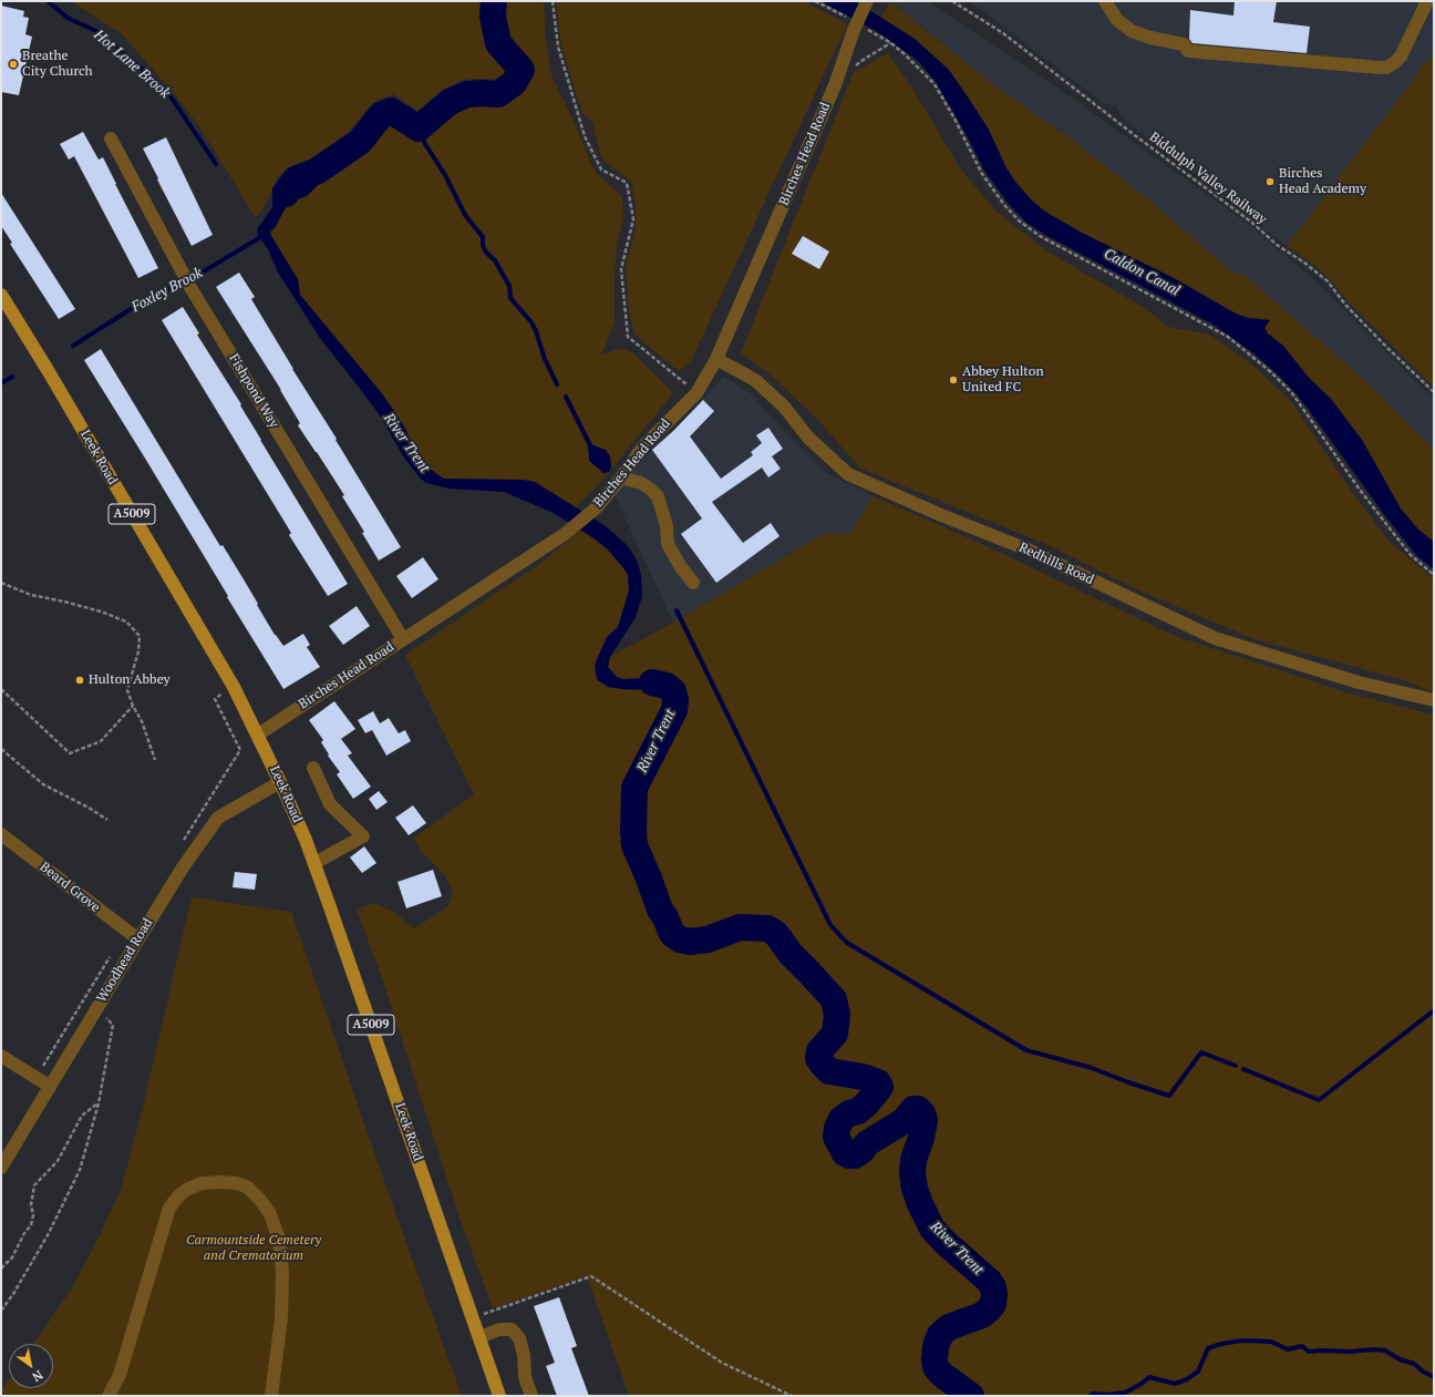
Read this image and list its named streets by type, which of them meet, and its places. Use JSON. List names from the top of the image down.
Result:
{
  "streets": {
    "main road": ["Leek Road", "A5009"],
    "street": [
      "Birches Head Road",
      "Fishpond Way",
      "Redhills Road",
      "Beard Grove",
      "Woodhead Road"
    ],
    "path": ["Biddulph Valley Railway"]
  },
  "crossings": [
    ["Birches Head Road", "Fishpond Way"],
    ["Birches Head Road", "Leek Road"],
    ["Birches Head Road", "Redhills Road"],
    ["Leek Road", "Woodhead Road"],
    ["Beard Grove", "Woodhead Road"]
  ],
  "water": [
    "Hot Lane Brook",
    "Caldon Canal",
    "Foxley Brook",
    "River Trent"
  ],
  "parks": ["Carmountside Cemetery and Crematorium"],
  "places": [
    "Breathe City Church",
    "Birches Head Academy",
    "Abbey Hulton United FC",
    "Hulton Abbey"
  ],
  "north": "bottom right"
}
